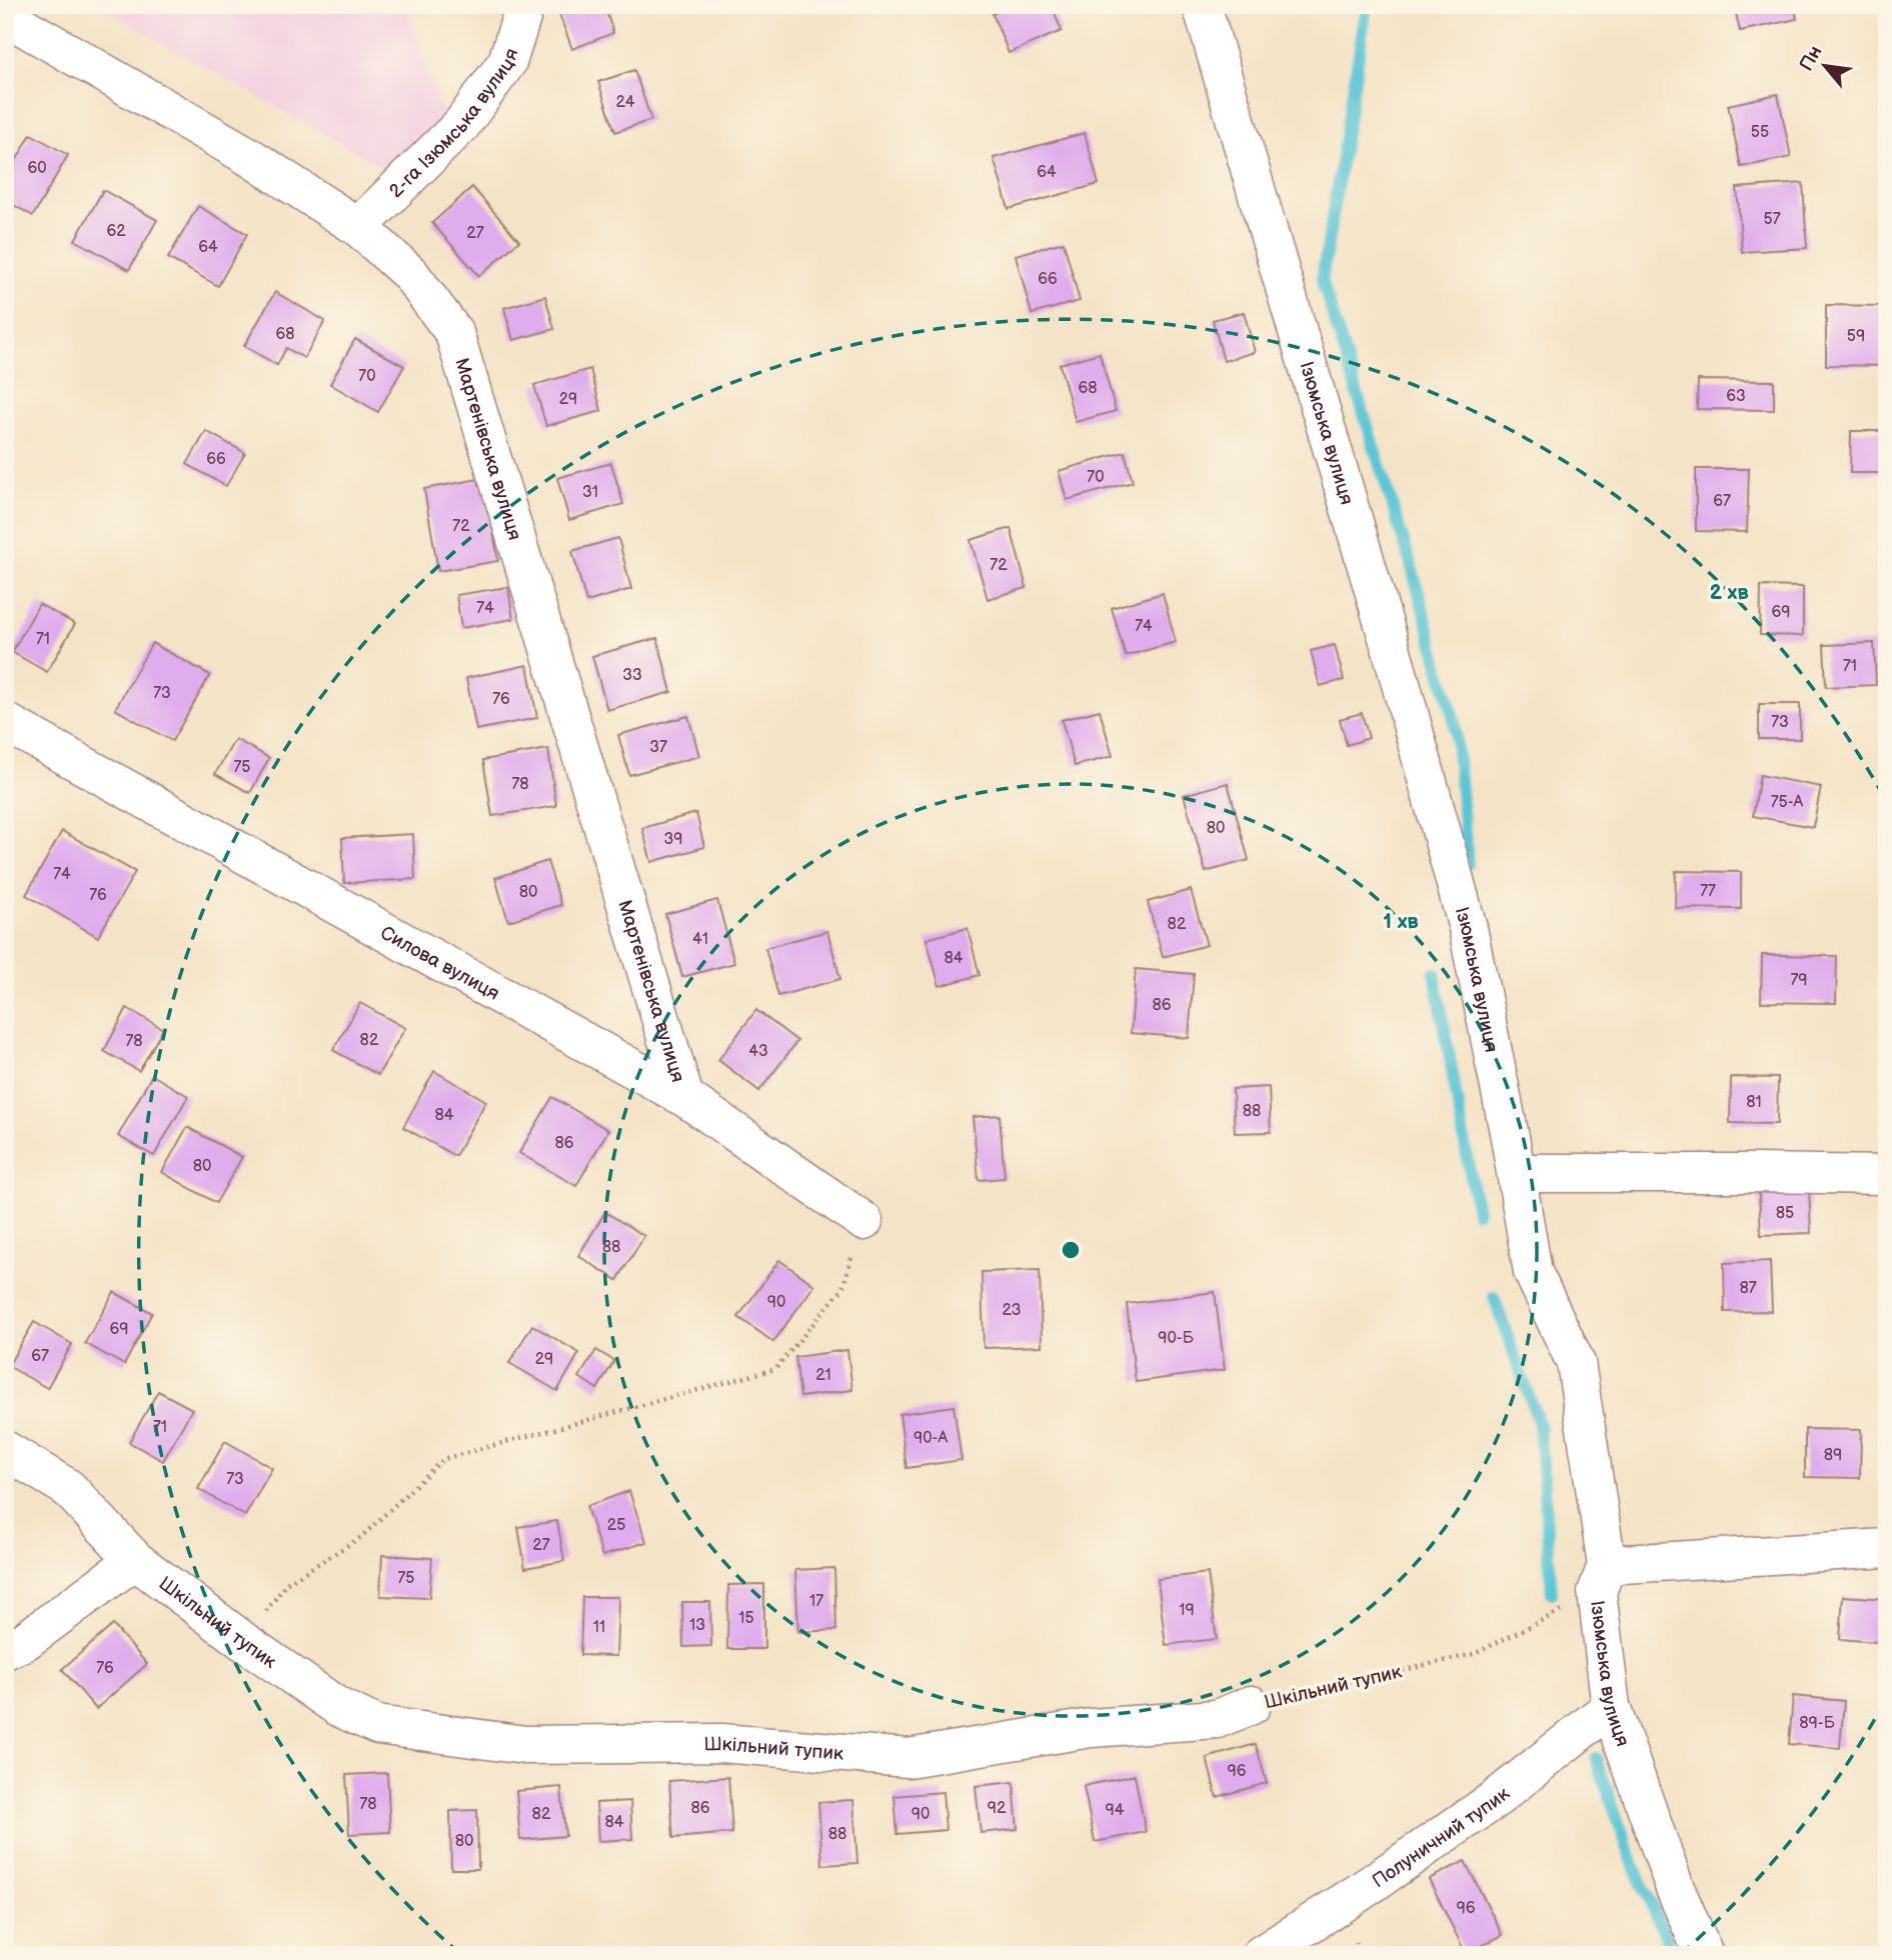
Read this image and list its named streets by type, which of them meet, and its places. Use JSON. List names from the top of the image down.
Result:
{
  "streets": {
    "street": [
      "2-га Ізюмська вулиця",
      "Ізюмська вулиця",
      "Мартенівська вулиця",
      "Силова вулиця",
      "Шкільний тупик",
      "Полуничний тупик"
    ]
  },
  "crossings": [
    ["2-га Ізюмська вулиця", "Мартенівська вулиця"],
    ["Ізюмська вулиця", "Шкільний тупик"],
    ["Ізюмська вулиця", "Полуничний тупик"],
    ["Мартенівська вулиця", "Силова вулиця"]
  ],
  "house_numbers": [
    "24",
    "55",
    "60",
    "64",
    "57",
    "62",
    "27",
    "64",
    "66",
    "68",
    "59",
    "70",
    "68",
    "63",
    "29",
    "66",
    "70",
    "31",
    "67",
    "72",
    "72",
    "74",
    "69",
    "74",
    "71",
    "71",
    "33",
    "73",
    "76",
    "73",
    "37",
    "75",
    "78",
    "75-А",
    "80",
    "39",
    "74",
    "77",
    "80",
    "76",
    "82",
    "41",
    "84",
    "79",
    "86",
    "82",
    "78",
    "43",
    "81",
    "88",
    "84",
    "86",
    "80",
    "85",
    "88",
    "87",
    "90",
    "23",
    "69",
    "90-Б",
    "67",
    "29",
    "21",
    "71",
    "90-А",
    "89",
    "73",
    "25",
    "27",
    "75",
    "17",
    "19",
    "15",
    "13",
    "11",
    "76",
    "89-Б",
    "96",
    "78",
    "86",
    "92",
    "94",
    "82",
    "90",
    "84",
    "88",
    "80",
    "96"
  ],
  "north": "top left",
  "rings": ["2 хв", "1 хв"]
}
